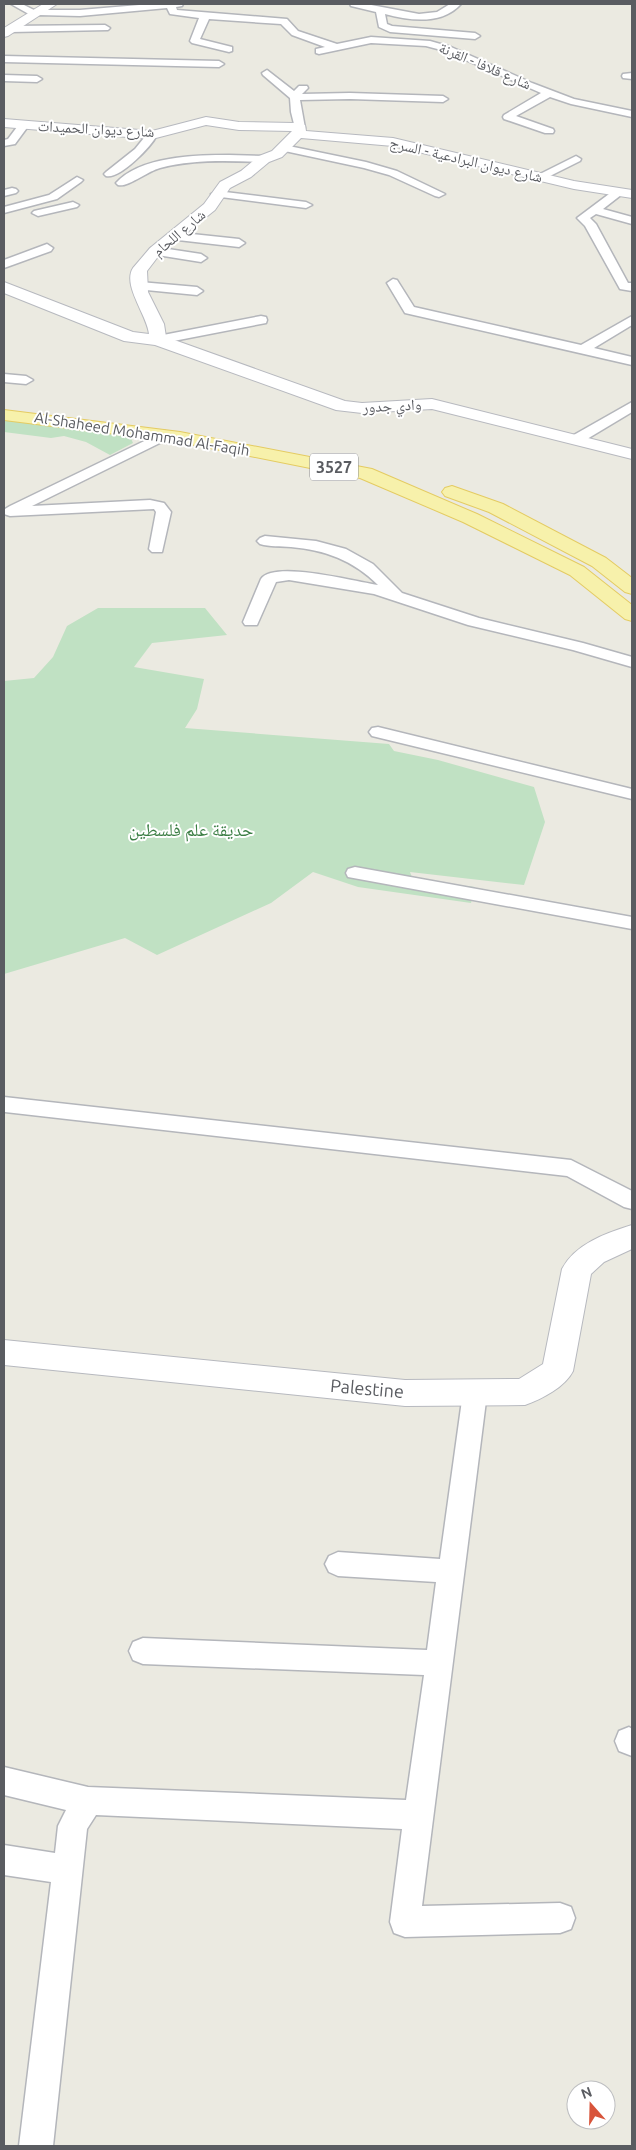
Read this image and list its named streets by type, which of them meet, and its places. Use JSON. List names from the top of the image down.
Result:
{
  "streets": {
    "main road": [
      "شارع ديوان الحميدات",
      "شارع ديوان البرادعية - السرج",
      "شارع اللحام",
      "وادي جدور",
      "Al-Shaheed Mohammad Al-Faqih",
      "3527",
      "Palestine"
    ],
    "street": ["شارع قلافا - القرنة"]
  },
  "crossings": [
    ["شارع ديوان الحميدات", "شارع ديوان البرادعية - السرج"],
    ["شارع ديوان الحميدات", "شارع اللحام"],
    ["شارع ديوان البرادعية - السرج", "شارع اللحام"]
  ],
  "parks": ["حديقة علم فلسطين"],
  "north": "top"
}
